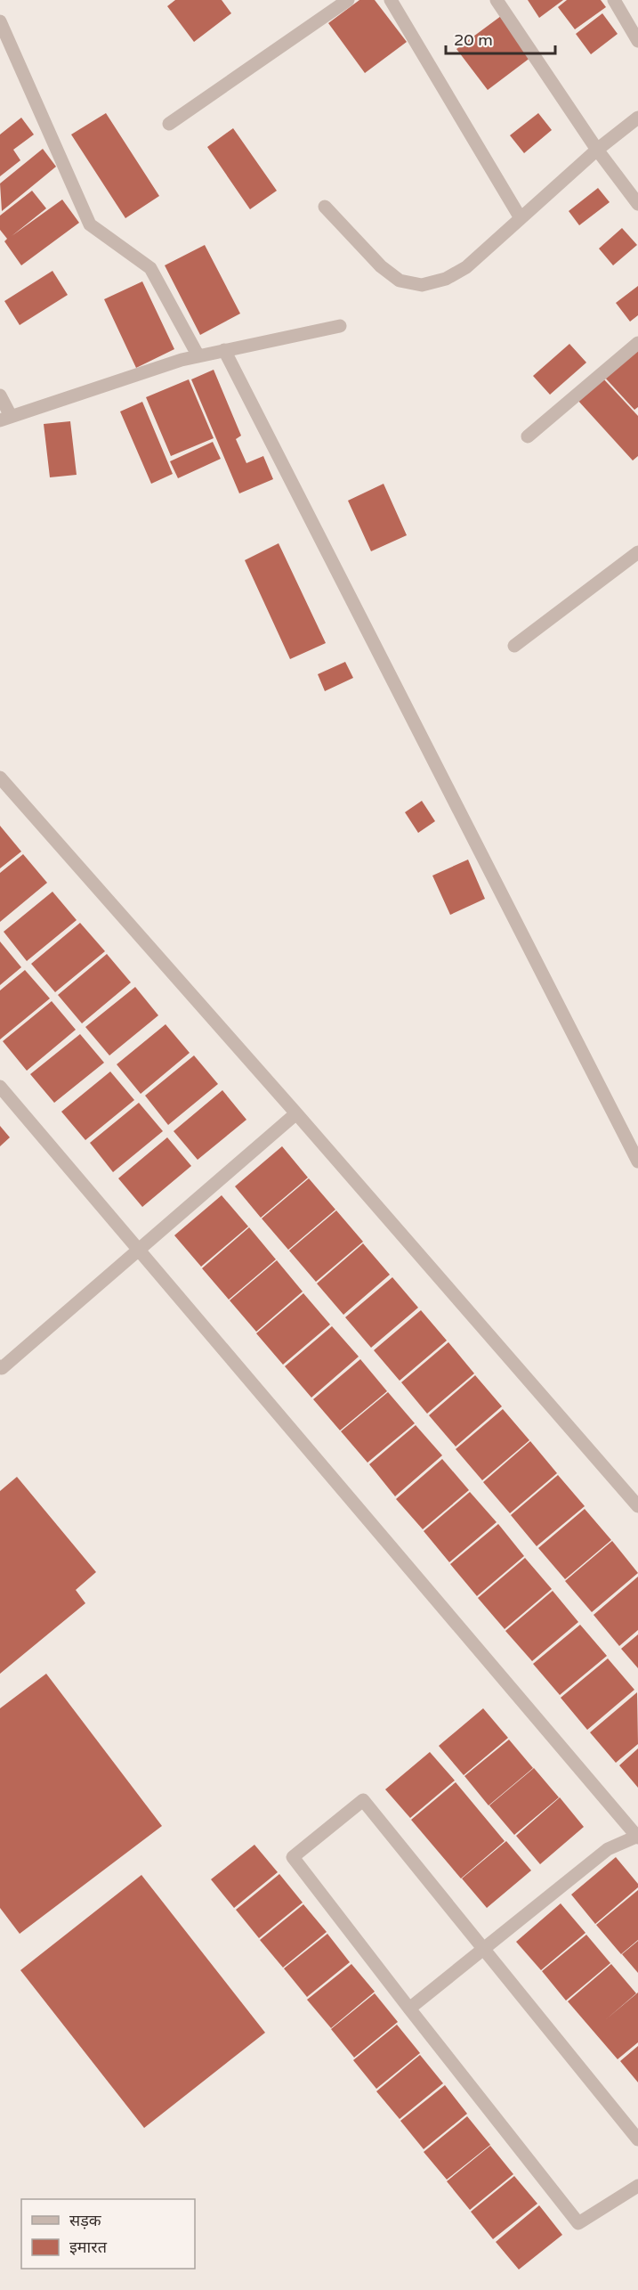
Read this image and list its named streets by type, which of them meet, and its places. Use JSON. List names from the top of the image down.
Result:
{
  "legend": ["सड़क", "इमारत"],
  "scale_bar": "20 m"
}
